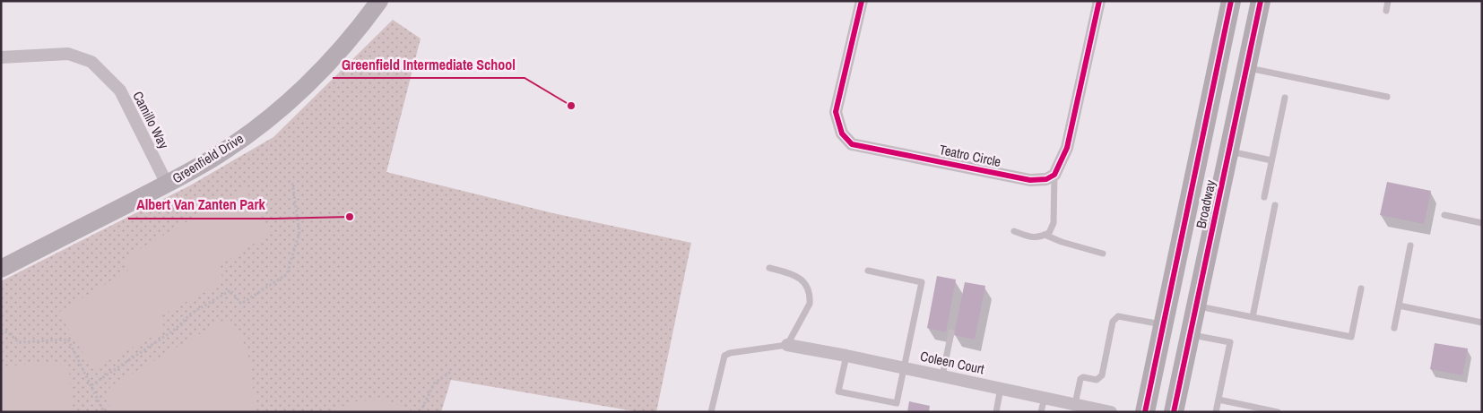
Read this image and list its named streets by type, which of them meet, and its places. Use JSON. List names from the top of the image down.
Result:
{
  "streets": {
    "main road": ["Greenfield Drive", "Broadway"],
    "street": ["Camillo Way", "Teatro Circle", "Coleen Court"]
  },
  "crossings": [
    ["Camillo Way", "Greenfield Drive"]
  ],
  "places": ["Greenfield Intermediate School", "Albert Van Zanten Park"]
}
